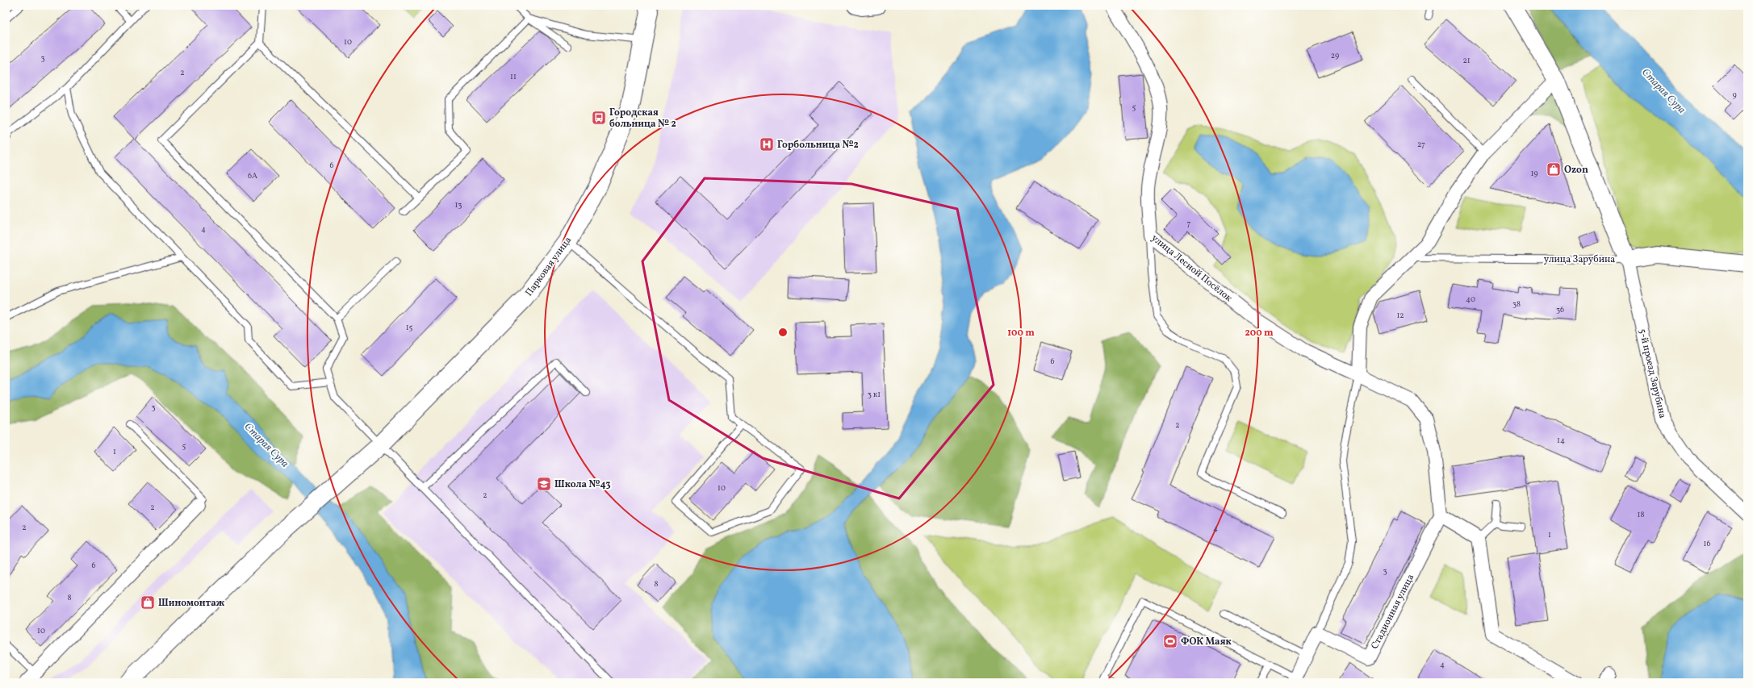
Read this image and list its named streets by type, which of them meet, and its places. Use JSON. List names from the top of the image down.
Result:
{
  "streets": {
    "main road": ["Парковая улица"],
    "street": [
      "улица Зарубина",
      "улица Лесной Посёлок",
      "5-й проезд Зарубина",
      "Стадионная улица"
    ]
  },
  "crossings": [
    ["улица Зарубина", "5-й проезд Зарубина"],
    ["улица Лесной Посёлок", "Стадионная улица"]
  ],
  "water": ["Старая Сура"],
  "places": {
    "bus stop": ["Городская больница № 2"],
    "hospital": ["Горбольница №2"],
    "shop": ["Ozon", "Шиномонтаж"],
    "school or university": ["Школа №43"],
    "sports": ["ФОК Маяк"]
  },
  "house_numbers": [
    "10",
    "29",
    "3",
    "21",
    "2",
    "11",
    "9",
    "5",
    "27",
    "6",
    "19",
    "6А",
    "13",
    "7",
    "4",
    "40",
    "38",
    "36",
    "12",
    "15",
    "6",
    "3 к1",
    "3",
    "2",
    "14",
    "5",
    "1",
    "10",
    "2",
    "2",
    "18",
    "2",
    "4",
    "1",
    "16",
    "6",
    "3",
    "8",
    "8",
    "10",
    "4"
  ],
  "rings": ["100 m", "200 m"]
}
